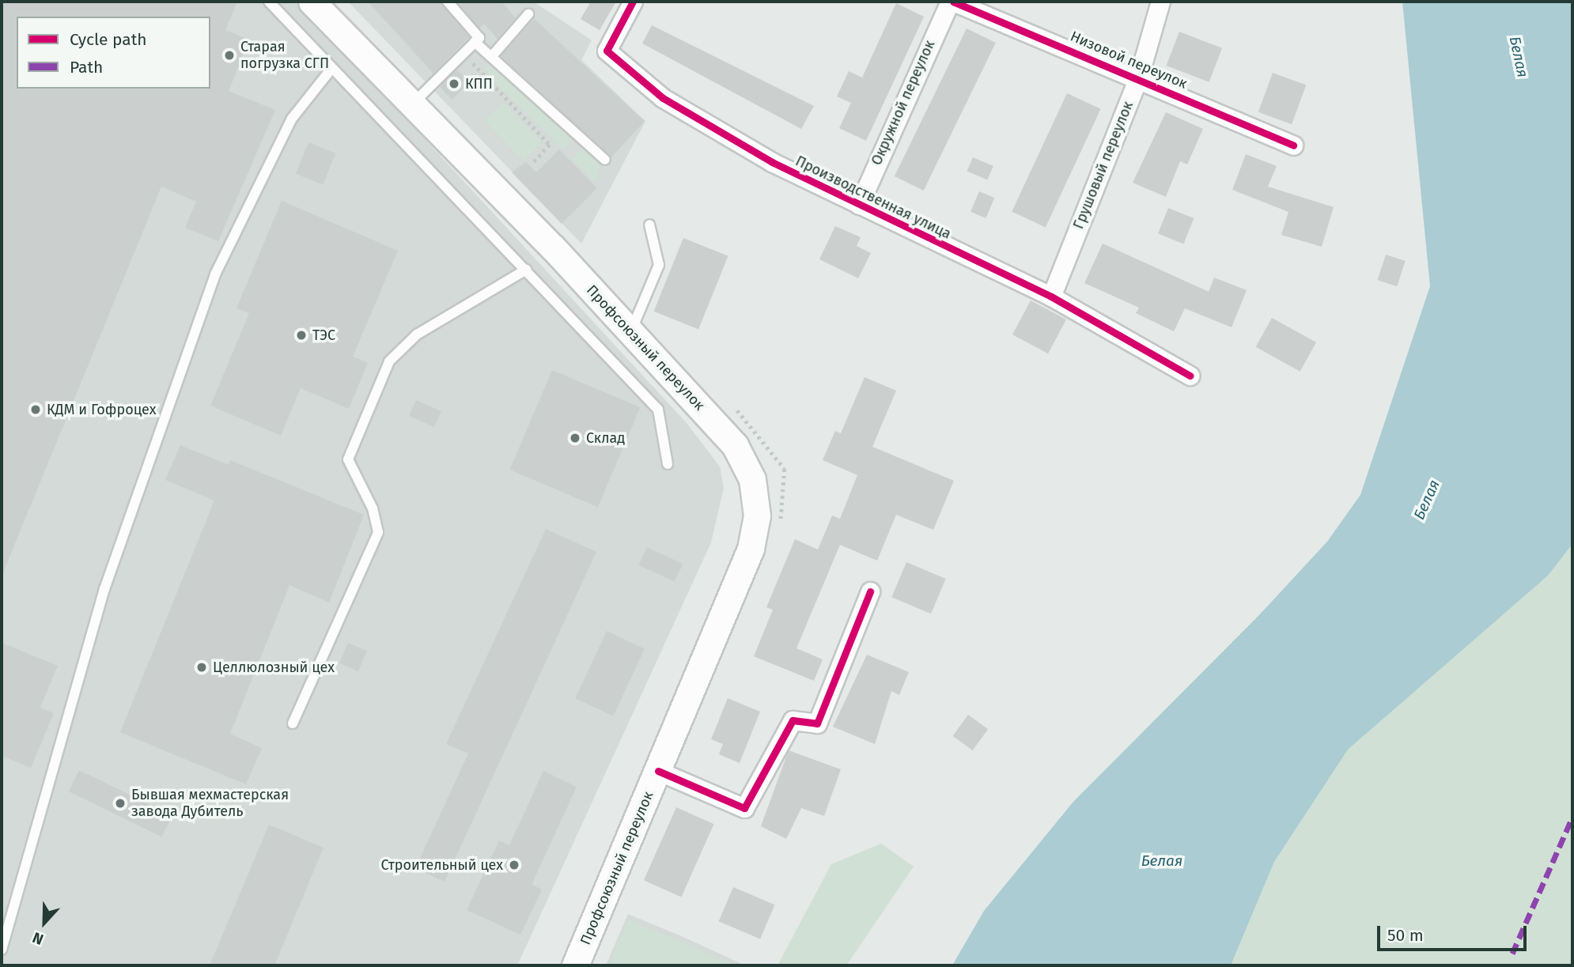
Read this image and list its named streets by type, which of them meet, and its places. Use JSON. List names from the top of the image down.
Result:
{
  "streets": {
    "main road": ["Профсоюзный переулок"],
    "street": [
      "Низовой переулок",
      "Окружной переулок",
      "Грушовый переулок",
      "Производственная улица"
    ]
  },
  "crossings": [
    ["Низовой переулок", "Окружной переулок"],
    ["Низовой переулок", "Грушовый переулок"],
    ["Окружной переулок", "Производственная улица"],
    ["Грушовый переулок", "Производственная улица"]
  ],
  "water": ["Белая"],
  "places": [
    "Старая погрузка СГП",
    "КПП",
    "ТЭС",
    "КДМ и Гофроцех",
    "Склад",
    "Целлюлозный цех",
    "Бывшая мехмастерская завода Дубитель",
    "Строительный цех"
  ],
  "legend": ["Cycle path", "Path"],
  "scale_bar": "50 m",
  "north": "bottom"
}
